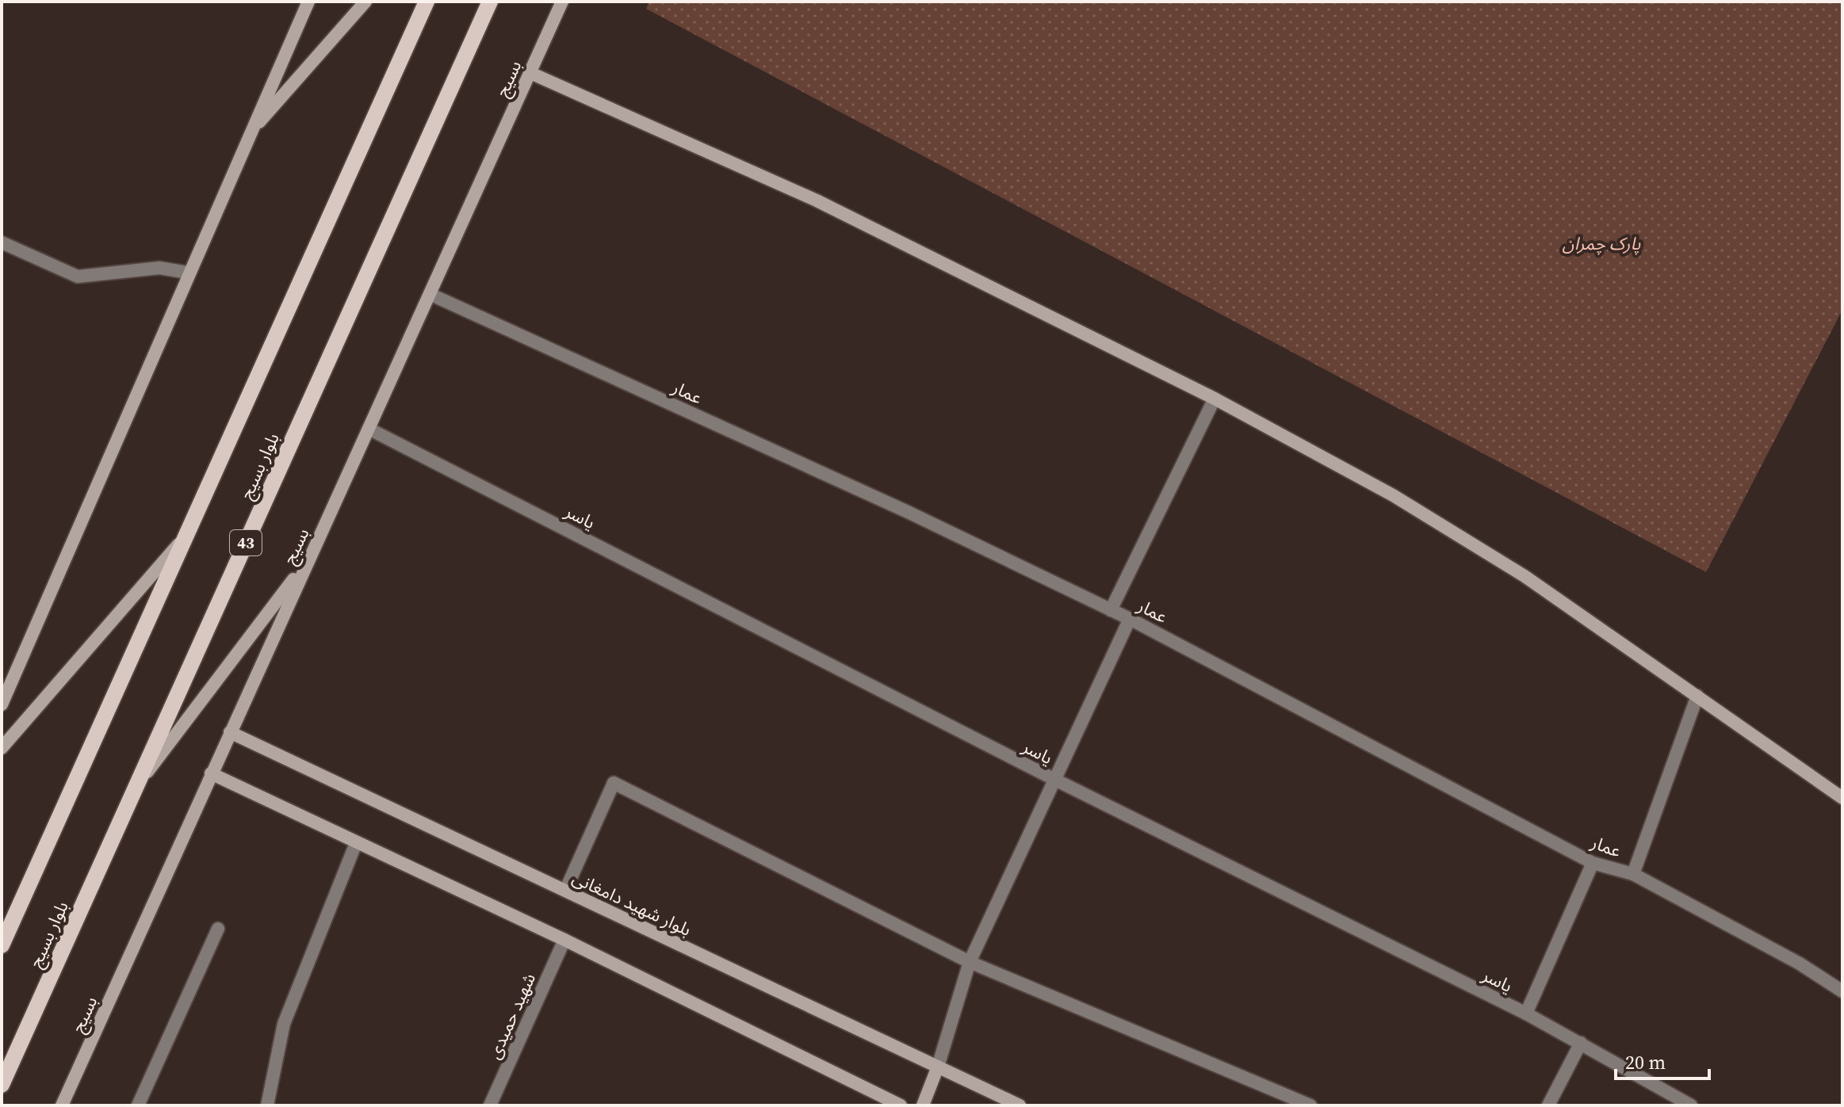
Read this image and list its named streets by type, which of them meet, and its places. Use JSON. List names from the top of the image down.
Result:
{
  "streets": {
    "main road": ["بلوار بسیج", "43"],
    "street": [
      "بسیج",
      "عمار",
      "یاسر",
      "بلوار شهید دامغانی",
      "شهید حمیدی"
    ]
  },
  "crossings": [
    ["بسیج", "عمار"],
    ["بسیج", "یاسر"],
    ["بسیج", "بلوار شهید دامغانی"]
  ],
  "parks": ["پارک چمران"],
  "scale_bar": "20 m"
}
